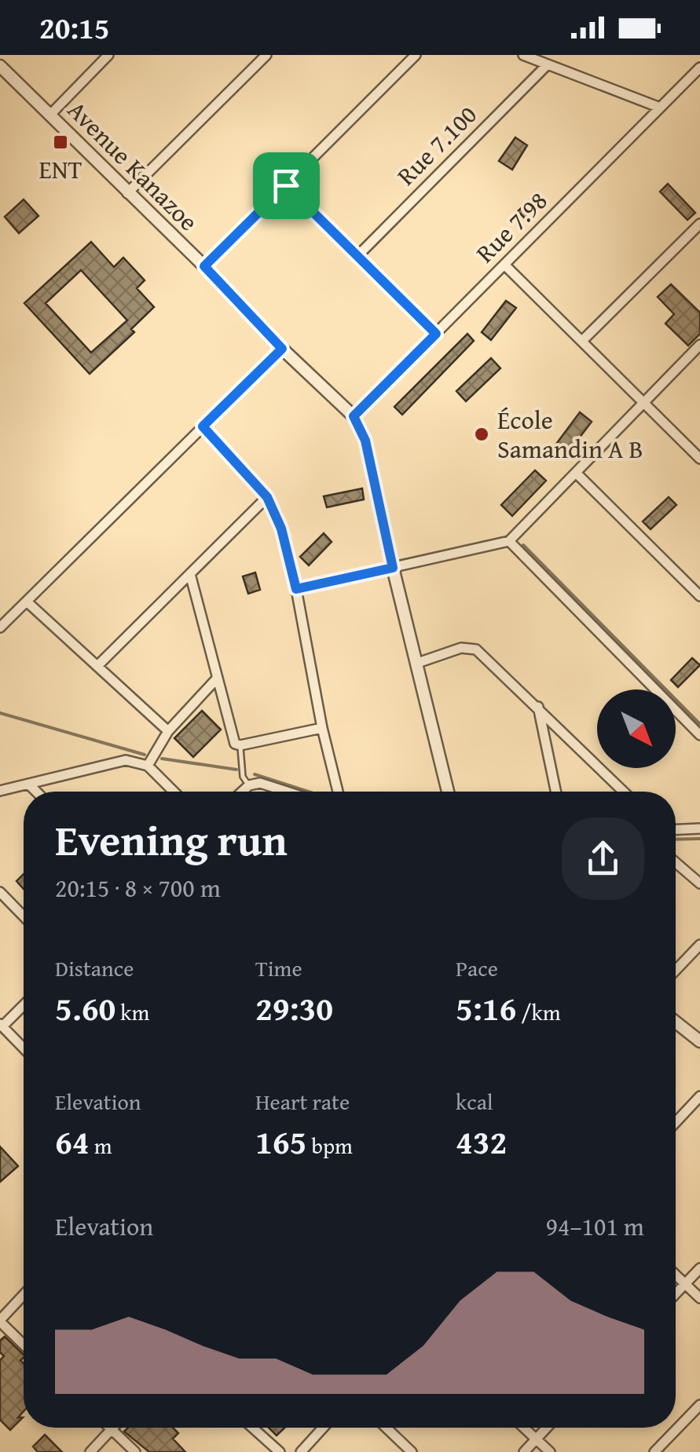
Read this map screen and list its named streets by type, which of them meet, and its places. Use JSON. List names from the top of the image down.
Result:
{
  "streets": {
    "street": ["Rue 7.100", "Avenue Kanazoe", "Rue 7.98"]
  },
  "crossings": [
    ["Avenue Kanazoe", "Rue 7.98"]
  ],
  "places": {
    "transit": ["ENT"],
    "other": ["École Samandin A B"]
  },
  "north": "bottom right",
  "page": {
    "status": "20:15",
    "heading": ["Evening run", "20:15 · 8 × 700 m"],
    "stats": [
      ["Distance", "5.60 km"],
      ["Time", "29:30"],
      ["Pace", "5:16 /km"],
      ["Elevation", "64 m"],
      ["Heart rate", "165 bpm"],
      ["kcal", "432"]
    ],
    "chart": ["Elevation", "94–101 m"]
  }
}
